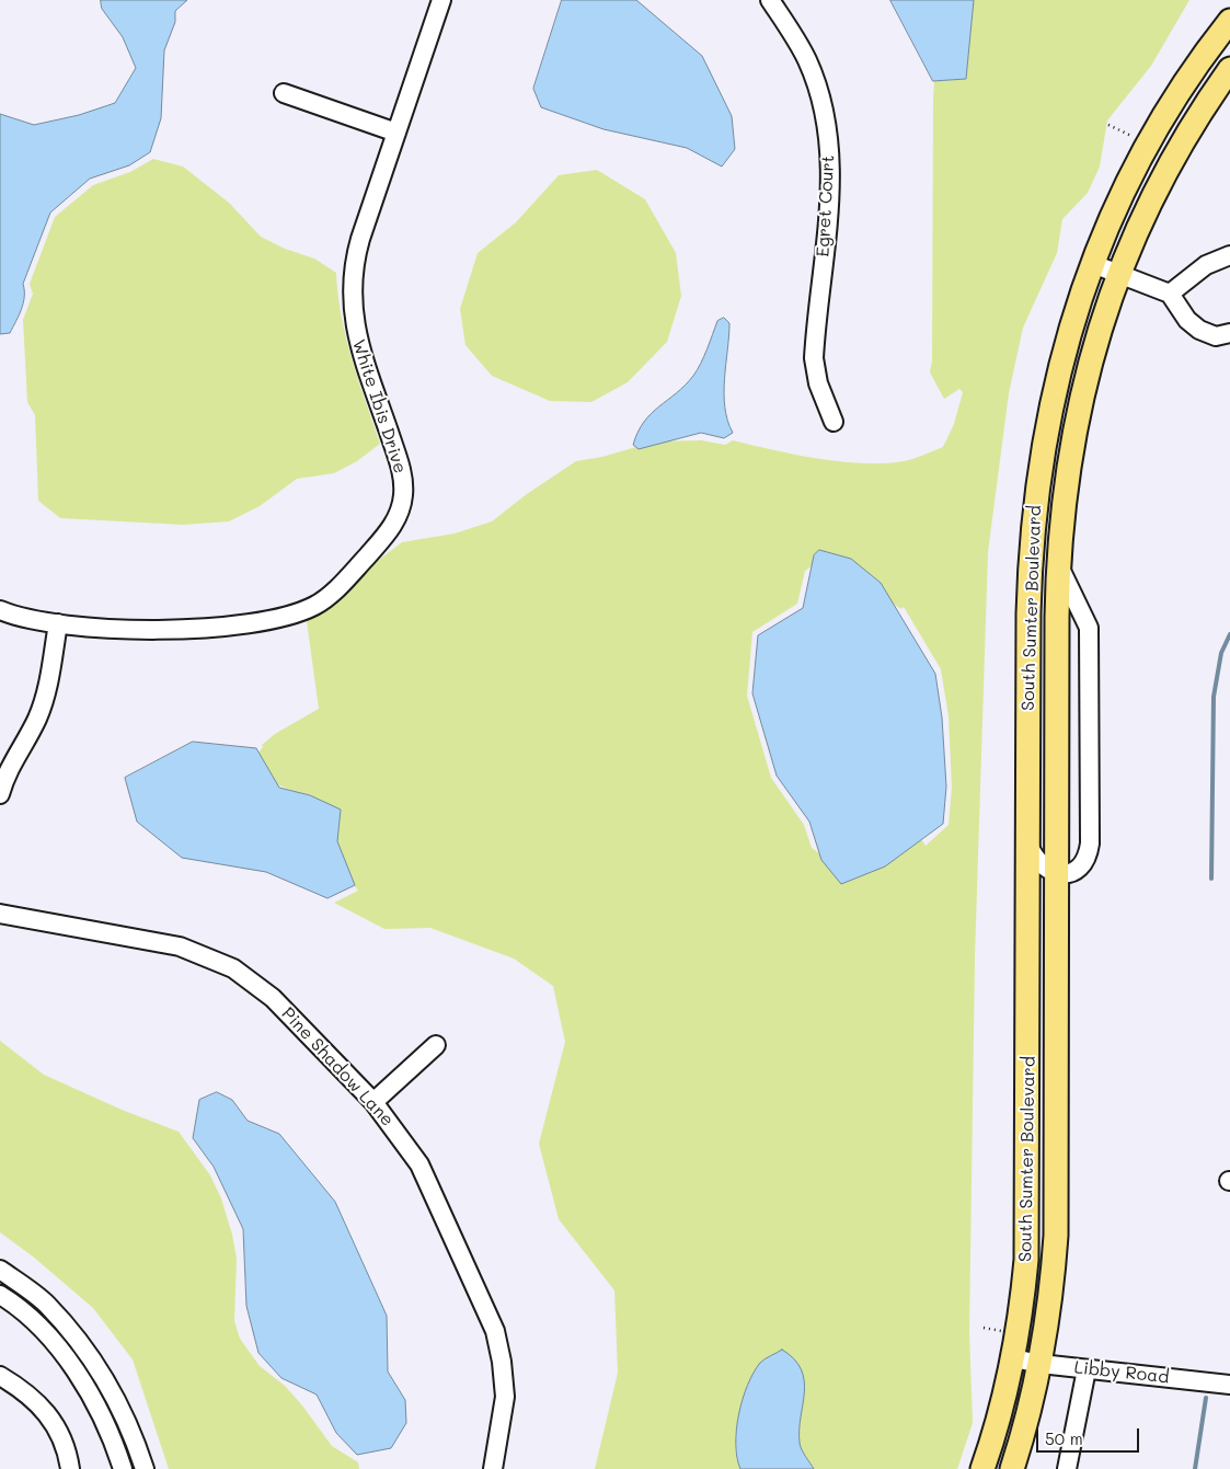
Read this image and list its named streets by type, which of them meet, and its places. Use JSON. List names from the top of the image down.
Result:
{
  "streets": {
    "main road": ["South Sumter Boulevard"],
    "street": [
      "Egret Court",
      "White Ibis Drive",
      "Pine Shadow Lane",
      "Libby Road"
    ]
  },
  "crossings": [
    ["South Sumter Boulevard", "Libby Road"]
  ],
  "scale_bar": "50 m"
}
